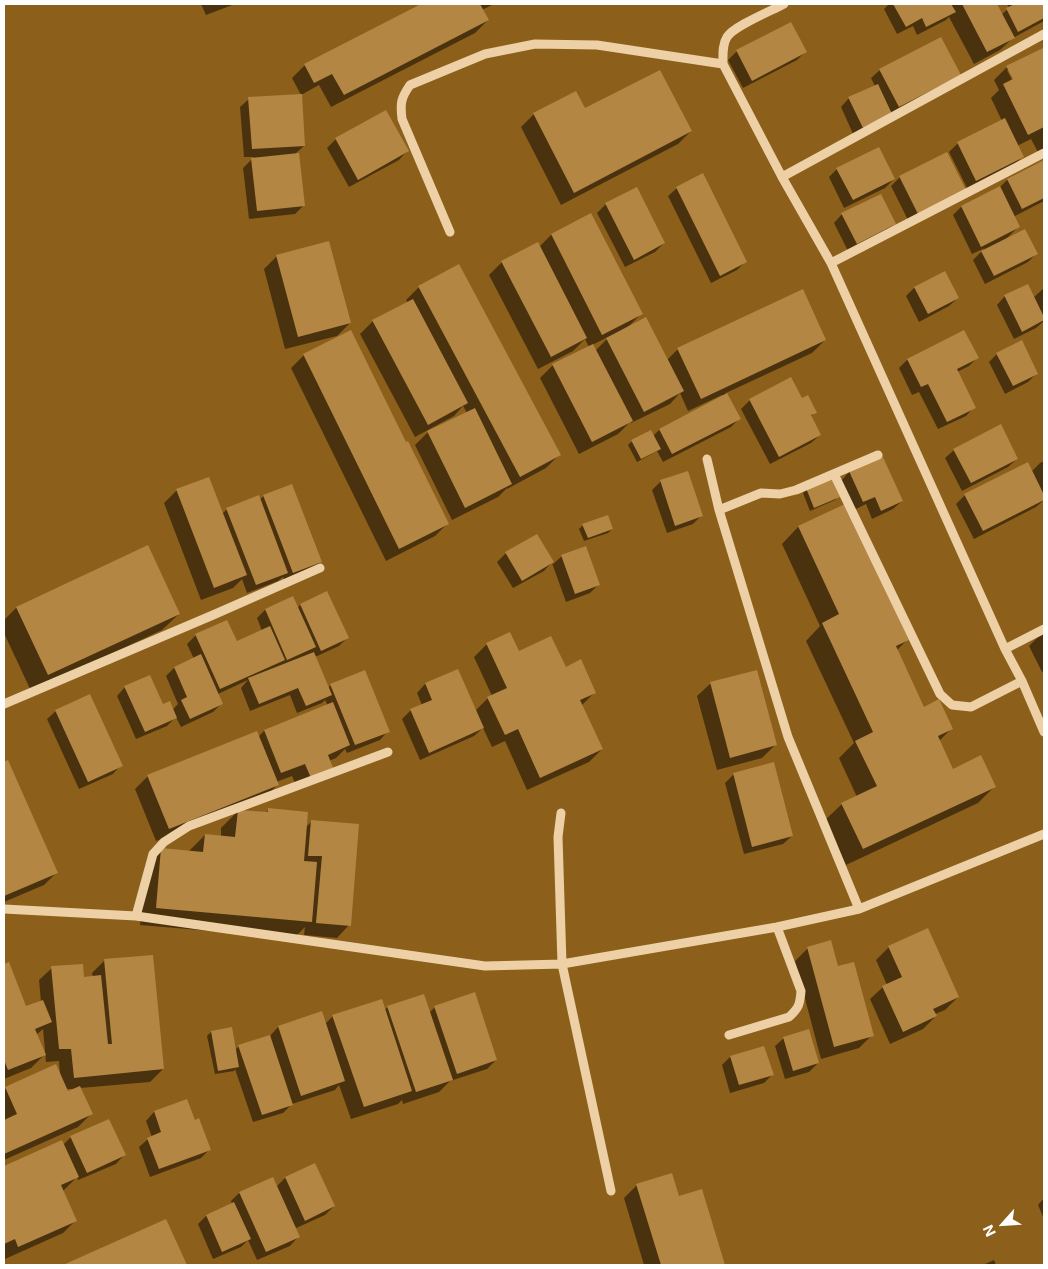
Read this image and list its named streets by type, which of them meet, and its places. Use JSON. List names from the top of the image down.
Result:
{
  "north": "bottom left"
}
